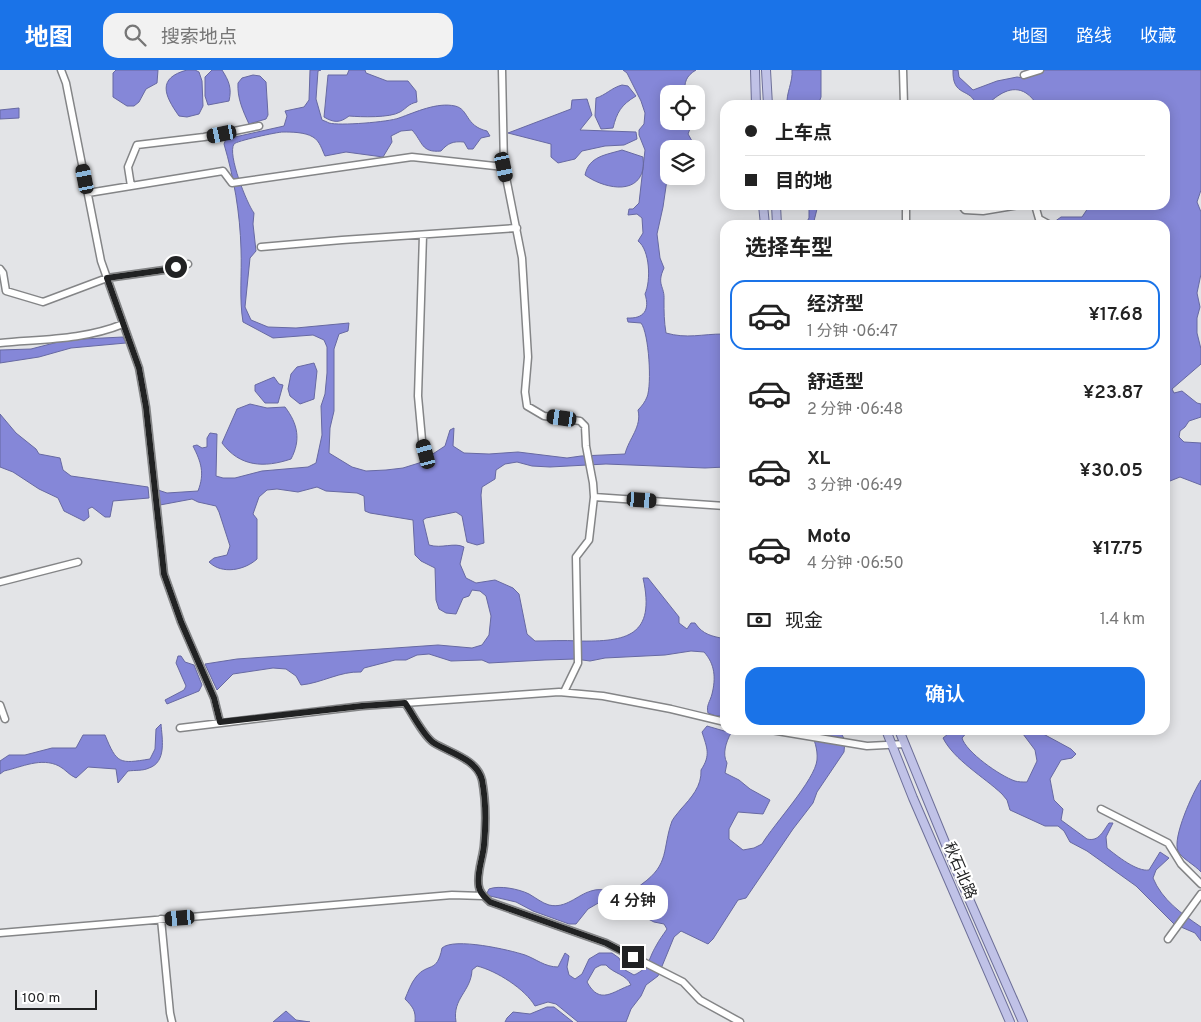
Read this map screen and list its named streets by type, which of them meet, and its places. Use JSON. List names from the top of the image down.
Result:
{
  "streets": {
    "main road": ["秋石北路"]
  },
  "scale_bar": "100 m",
  "page": {
    "header": "地图",
    "search": "搜索地点",
    "nav": ["地图", "路线", "收藏"],
    "banner": ["上车点", "目的地"],
    "heading": "选择车型",
    "list": [
      {
        "name": "经济型",
        "note": "1 分钟 · 06:47",
        "value": "¥17.68"
      },
      {
        "name": "舒适型",
        "note": "2 分钟 · 06:48",
        "value": "¥23.87"
      },
      {
        "name": "XL",
        "note": "3 分钟 · 06:49",
        "value": "¥30.05"
      },
      {
        "name": "Moto",
        "note": "4 分钟 · 06:50",
        "value": "¥17.75"
      }
    ],
    "pay": ["现金", "1.4 km"],
    "buttons": "确认",
    "bubble": "4 分钟",
    "scale": "100 m"
  }
}
